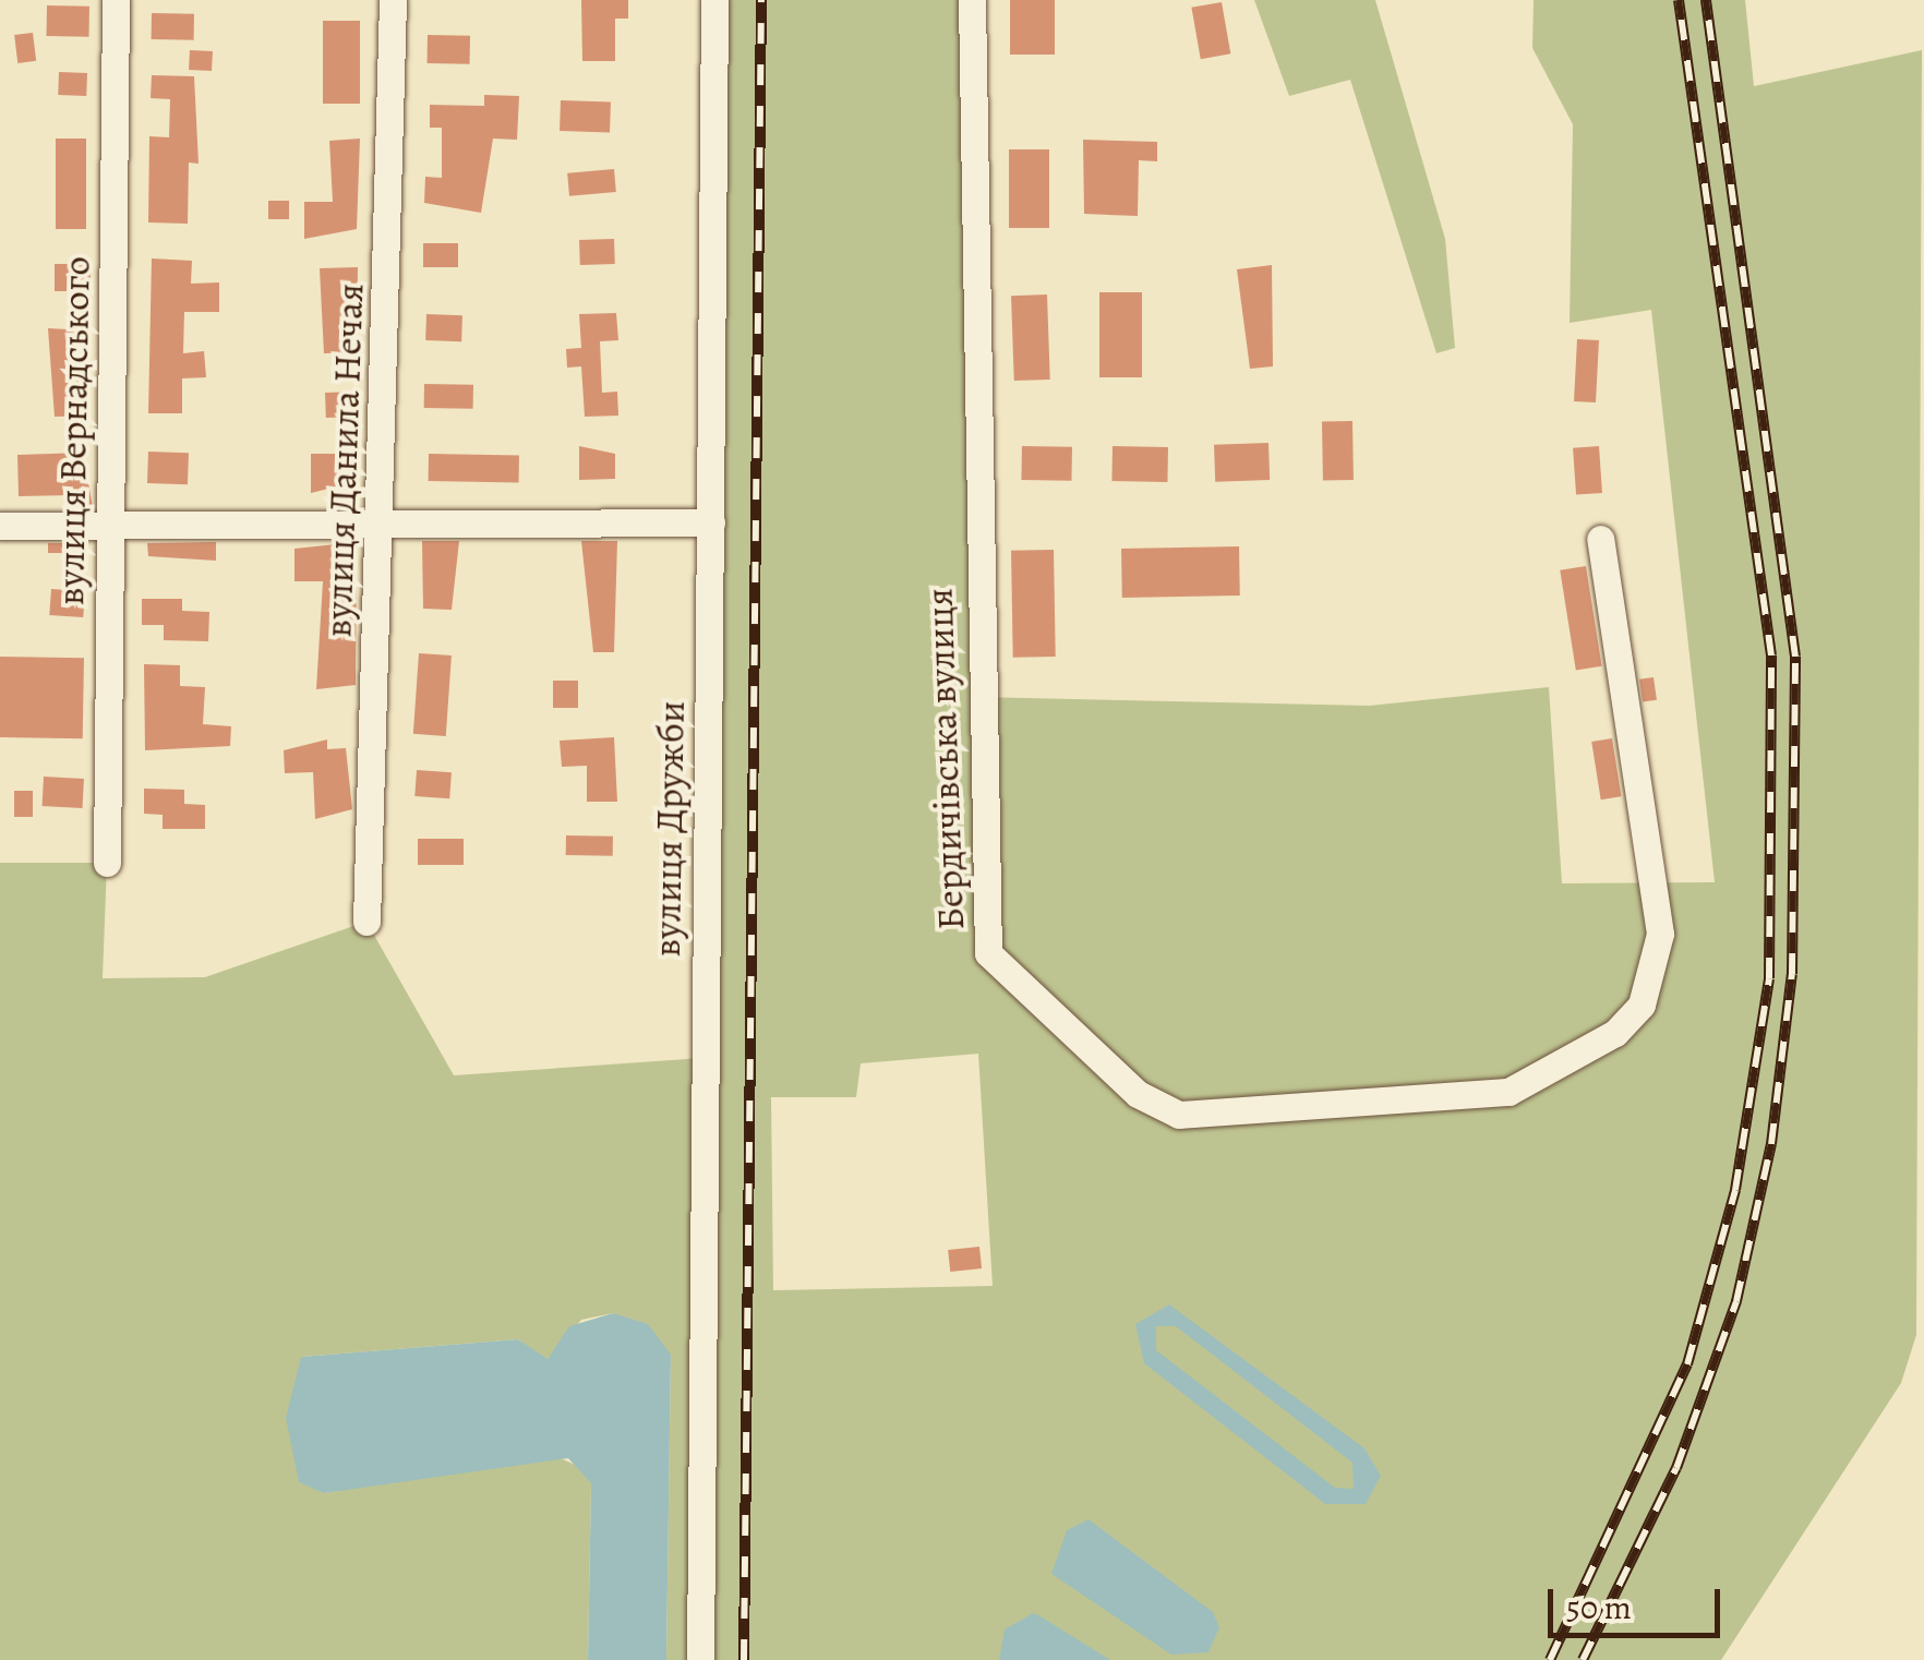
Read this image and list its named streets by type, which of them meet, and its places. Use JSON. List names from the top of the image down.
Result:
{
  "streets": {
    "street": [
      "вулиця Вернадського",
      "вулиця Данила Нечая",
      "Бердичівська вулиця",
      "вулиця Дружби"
    ]
  },
  "scale_bar": "50 m"
}
